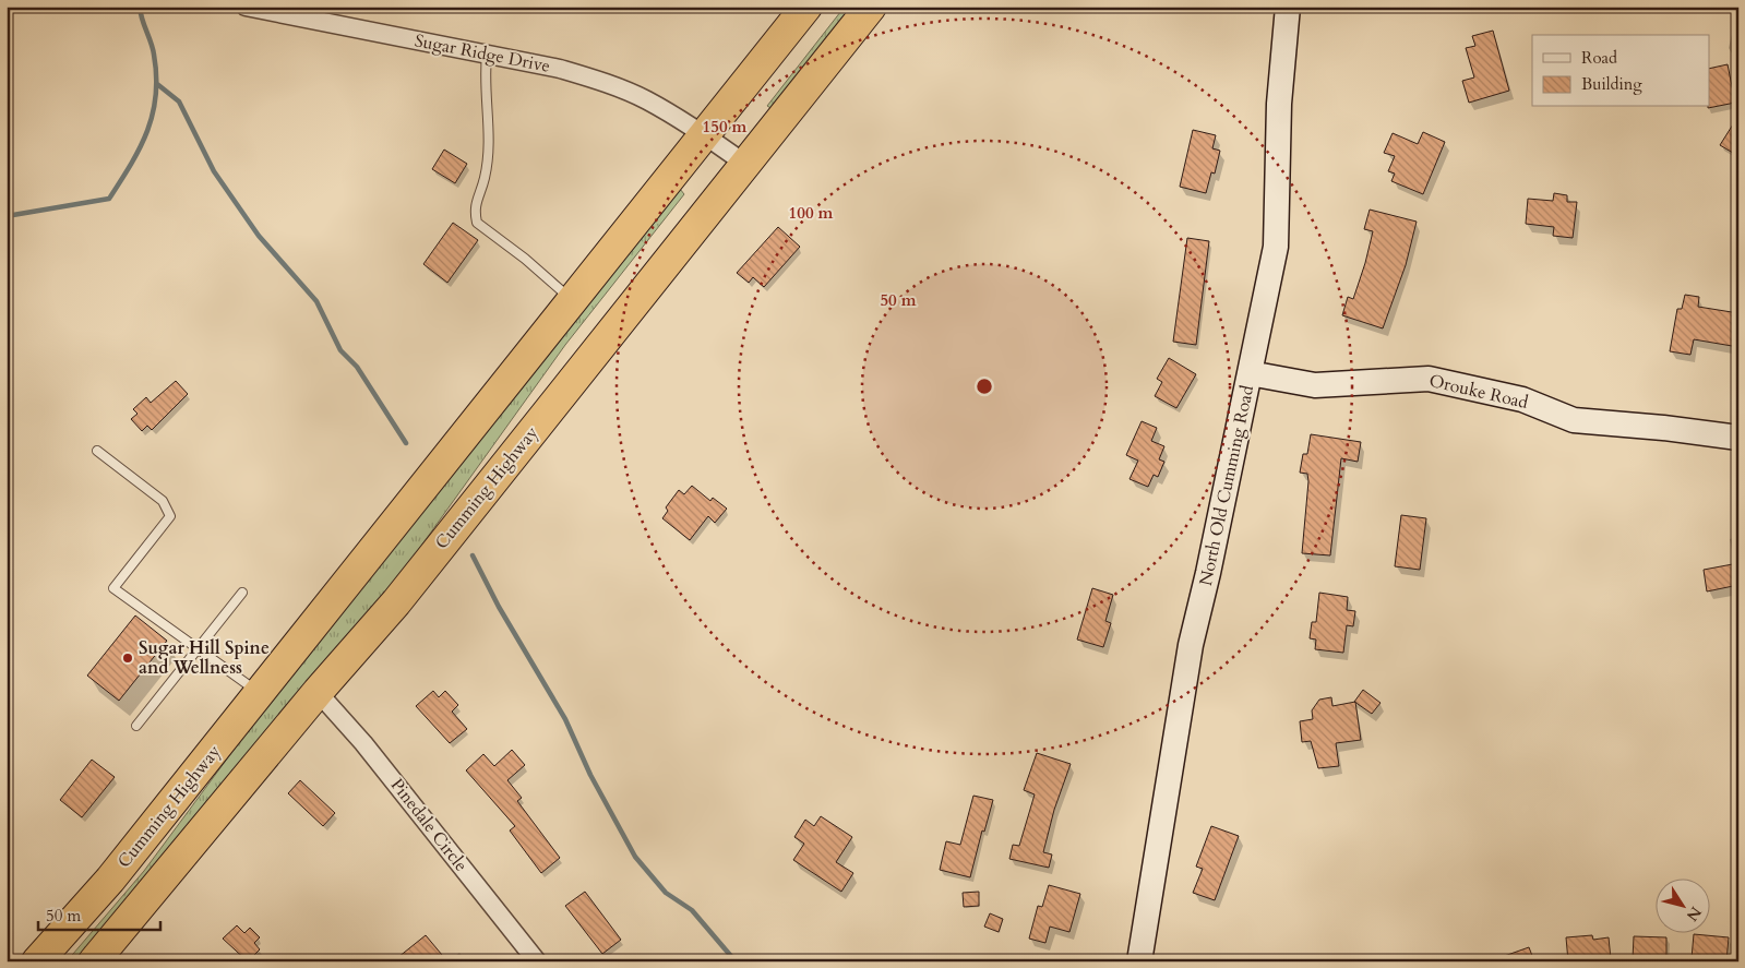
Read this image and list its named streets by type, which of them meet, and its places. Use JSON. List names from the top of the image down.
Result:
{
  "streets": {
    "highway": ["Cumming Highway"],
    "street": [
      "Sugar Ridge Drive",
      "Orouke Road",
      "North Old Cumming Road",
      "Pinedale Circle"
    ]
  },
  "crossings": [
    ["Sugar Ridge Drive", "Cumming Highway"],
    ["Orouke Road", "North Old Cumming Road"],
    ["Cumming Highway", "Pinedale Circle"]
  ],
  "places": ["Sugar Hill Spine and Wellness"],
  "legend": ["Road", "Building"],
  "scale_bar": "50 m",
  "north": "bottom right",
  "rings": ["150 m", "100 m", "50 m"]
}
